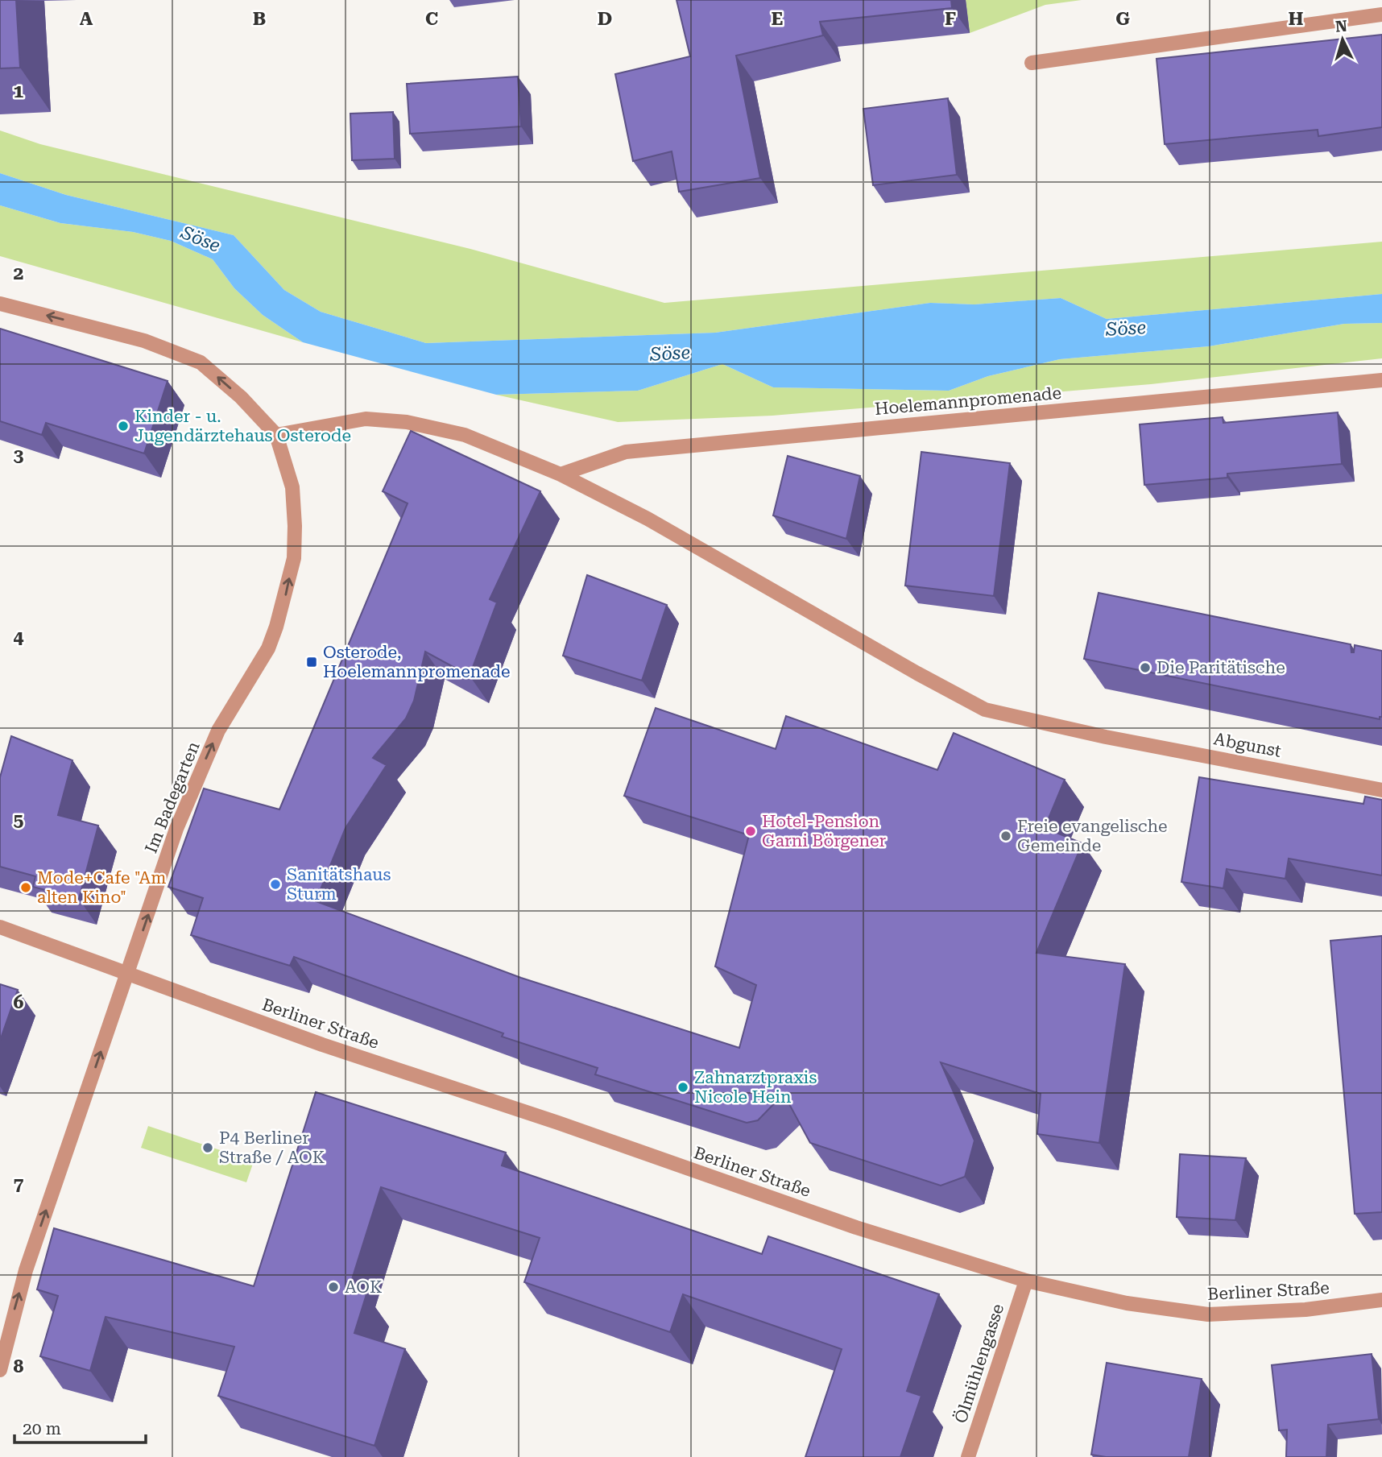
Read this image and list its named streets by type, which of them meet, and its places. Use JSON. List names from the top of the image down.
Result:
{
  "streets": {
    "street": [
      "Hoelemannpromenade",
      "Abgunst",
      "Im Badegarten",
      "Berliner Straße",
      "Ölmühlengasse"
    ]
  },
  "crossings": [
    ["Hoelemannpromenade", "Abgunst"],
    ["Im Badegarten", "Berliner Straße"],
    ["Berliner Straße", "Ölmühlengasse"]
  ],
  "one_way": ["Im Badegarten"],
  "water": ["Söse"],
  "places": {
    "other": [
      "Kinder - u. Jugendärztehaus Osterode",
      "Die Paritätische",
      "Hotel-Pension Garni Börgener",
      "Freie evangelische Gemeinde",
      "Sanitätshaus Sturm",
      "Mode+Cafe \"Am alten Kino\"",
      "Zahnarztpraxis Nicole Hein",
      "P4 Berliner Straße / AOK",
      "AOK"
    ],
    "transit": ["Osterode, Hoelemannpromenade"]
  },
  "scale_bar": "20 m",
  "north": "top",
  "grid": {
    "columns": [
      "A",
      "B",
      "C",
      "D",
      "E",
      "F",
      "G",
      "H"
    ],
    "rows": [
      "1",
      "2",
      "3",
      "4",
      "5",
      "6",
      "7",
      "8"
    ]
  }
}
